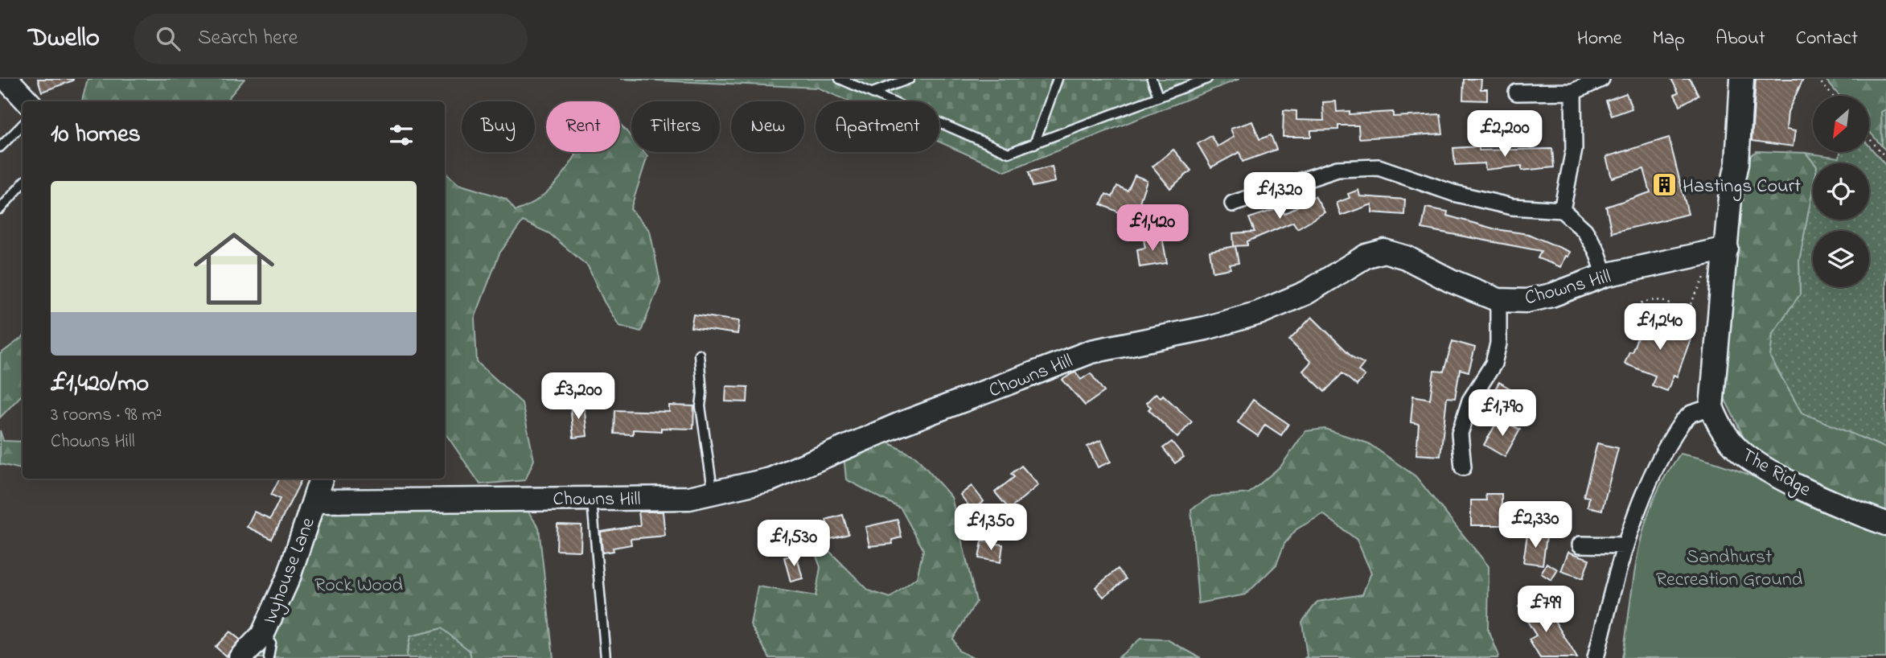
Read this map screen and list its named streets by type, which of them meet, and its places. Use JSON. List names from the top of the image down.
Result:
{
  "streets": {
    "street": ["Chowns Hill", "The Ridge", "Ivyhouse Lane"]
  },
  "crossings": [
    ["Chowns Hill", "Ivyhouse Lane"]
  ],
  "parks": ["Sandhurst Recreation Ground", "Rock Wood"],
  "places": {
    "building": ["Hastings Court"]
  },
  "north": "bottom left",
  "page": {
    "header": "Dwello",
    "search": "Search here",
    "nav": [
      "Home",
      "Map",
      "About",
      "Contact"
    ],
    "chip": [
      "Buy",
      "Rent",
      "Filters",
      "New",
      "Apartment"
    ],
    "heading": "10 homes",
    "price": [
      "£2,200",
      "£1,320",
      "£1,420",
      "£1,240",
      "£3,200",
      "£1,790",
      "£2,330",
      "£1,350",
      "£1,530",
      "£799"
    ],
    "list": [
      {
        "name": "£1,420/mo",
        "note": "3 rooms · 98 m² · Chowns Hill"
      }
    ]
  }
}
